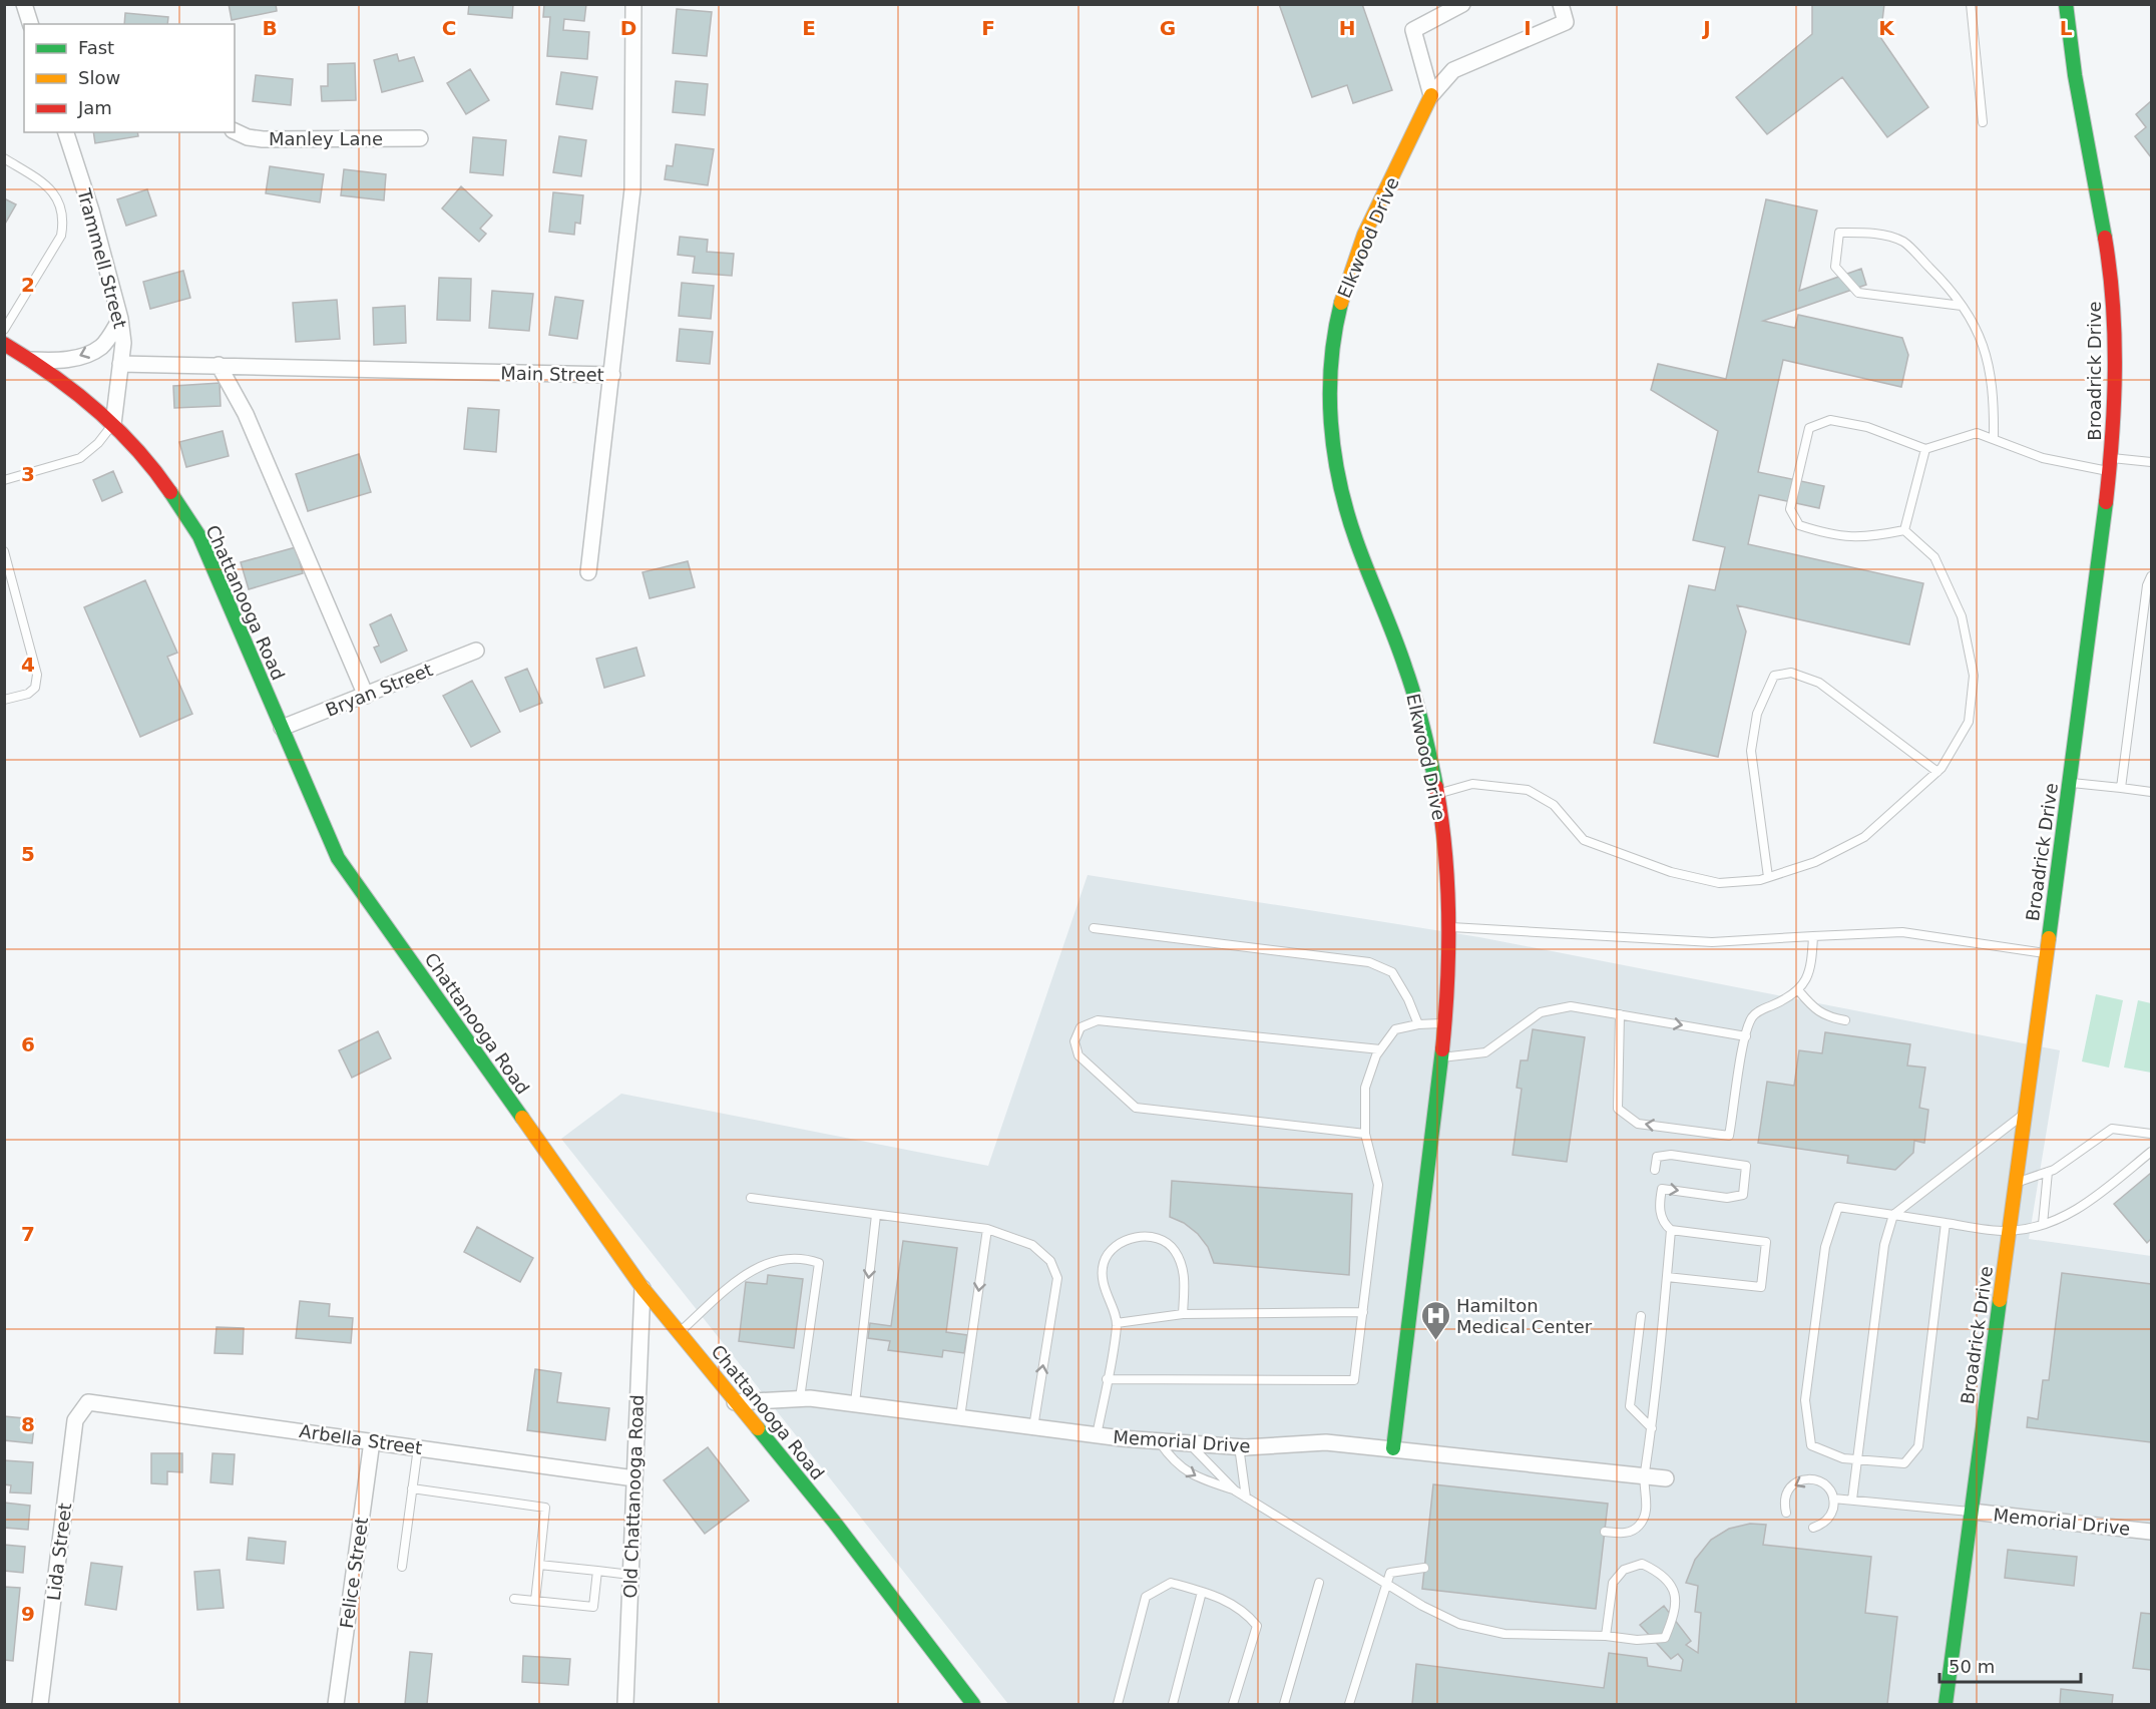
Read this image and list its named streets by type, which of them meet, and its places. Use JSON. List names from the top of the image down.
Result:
{
  "streets": {
    "street": [
      "Manley Lane",
      "Elkwood Drive",
      "Trammell Street",
      "Broadrick Drive",
      "Main Street",
      "Chattanooga Road",
      "Bryan Street",
      "Arbella Street",
      "Memorial Drive",
      "Old Chattanooga Road",
      "Lida Street",
      "Felice Street"
    ]
  },
  "crossings": [
    ["Elkwood Drive", "Memorial Drive"],
    ["Trammell Street", "Main Street"],
    ["Trammell Street", "Chattanooga Road"],
    ["Broadrick Drive", "Memorial Drive"],
    ["Chattanooga Road", "Bryan Street"],
    ["Chattanooga Road", "Memorial Drive"],
    ["Chattanooga Road", "Old Chattanooga Road"],
    ["Arbella Street", "Old Chattanooga Road"],
    ["Arbella Street", "Lida Street"],
    ["Arbella Street", "Felice Street"]
  ],
  "places": {
    "hospital": ["Hamilton Medical Center"]
  },
  "legend": ["Fast", "Slow", "Jam"],
  "scale_bar": "50 m",
  "grid": {
    "columns": [
      "B",
      "C",
      "D",
      "E",
      "F",
      "G",
      "H",
      "I",
      "J",
      "K",
      "L"
    ],
    "rows": [
      "2",
      "3",
      "4",
      "5",
      "6",
      "7",
      "8",
      "9"
    ]
  }
}
